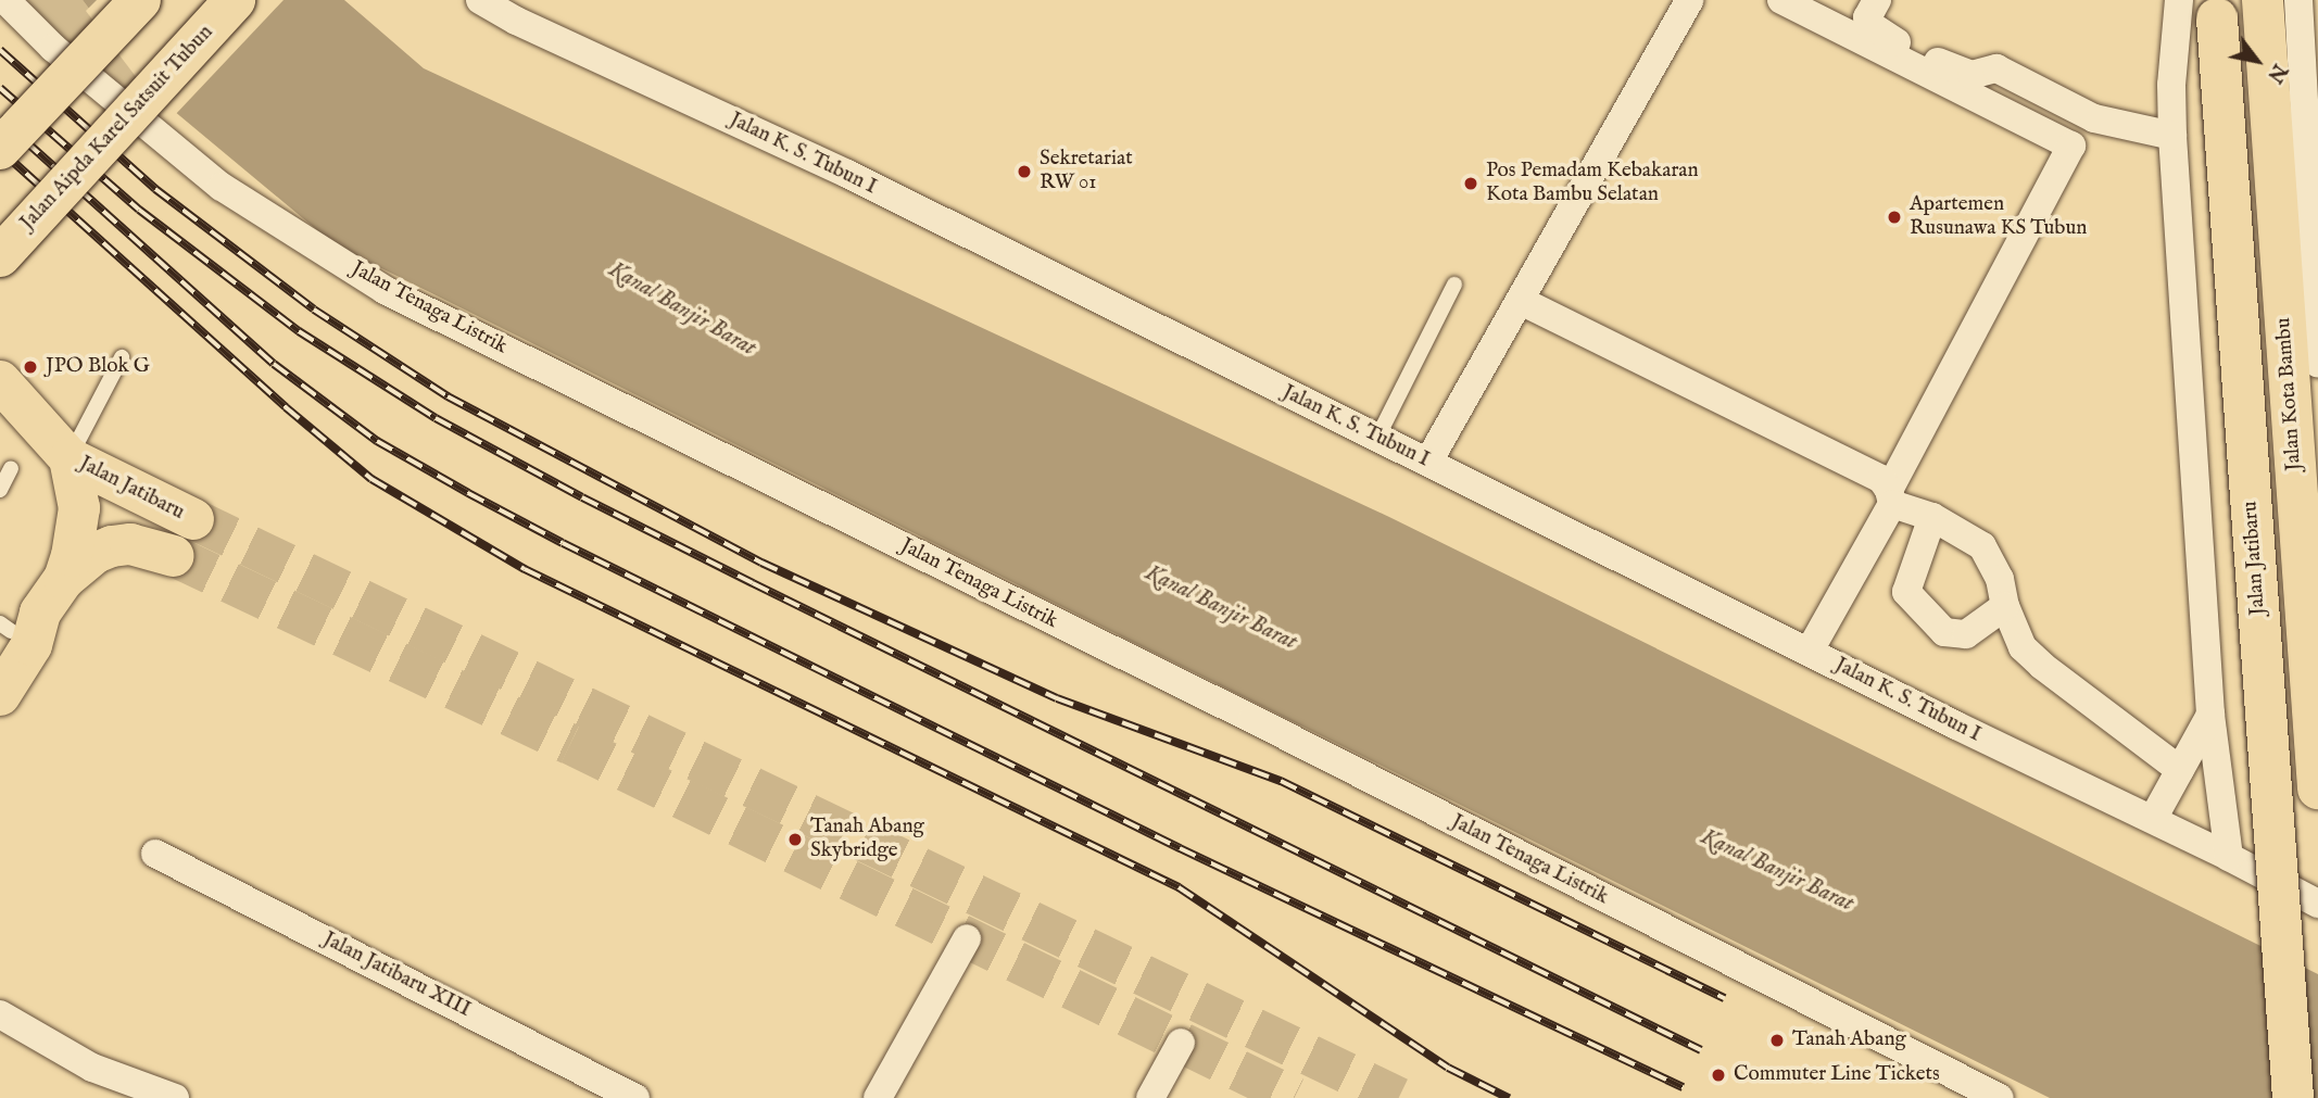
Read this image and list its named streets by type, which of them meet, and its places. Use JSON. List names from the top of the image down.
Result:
{
  "streets": {
    "main road": ["Jalan Aipda Karel Satsuit Tubun", "Jalan Kota Bambu", "Jalan Jatibaru"],
    "street": ["Jalan K. S. Tubun I", "Jalan Tenaga Listrik", "Jalan Jatibaru XIII"]
  },
  "water": ["Kanal Banjir Barat"],
  "places": [
    "Sekretariat RW 01",
    "Pos Pemadam Kebakaran Kota Bambu Selatan",
    "Apartemen Rusunawa KS Tubun",
    "JPO Blok G",
    "Tanah Abang Skybridge",
    "Tanah Abang",
    "Commuter Line Tickets"
  ],
  "north": "bottom right"
}
